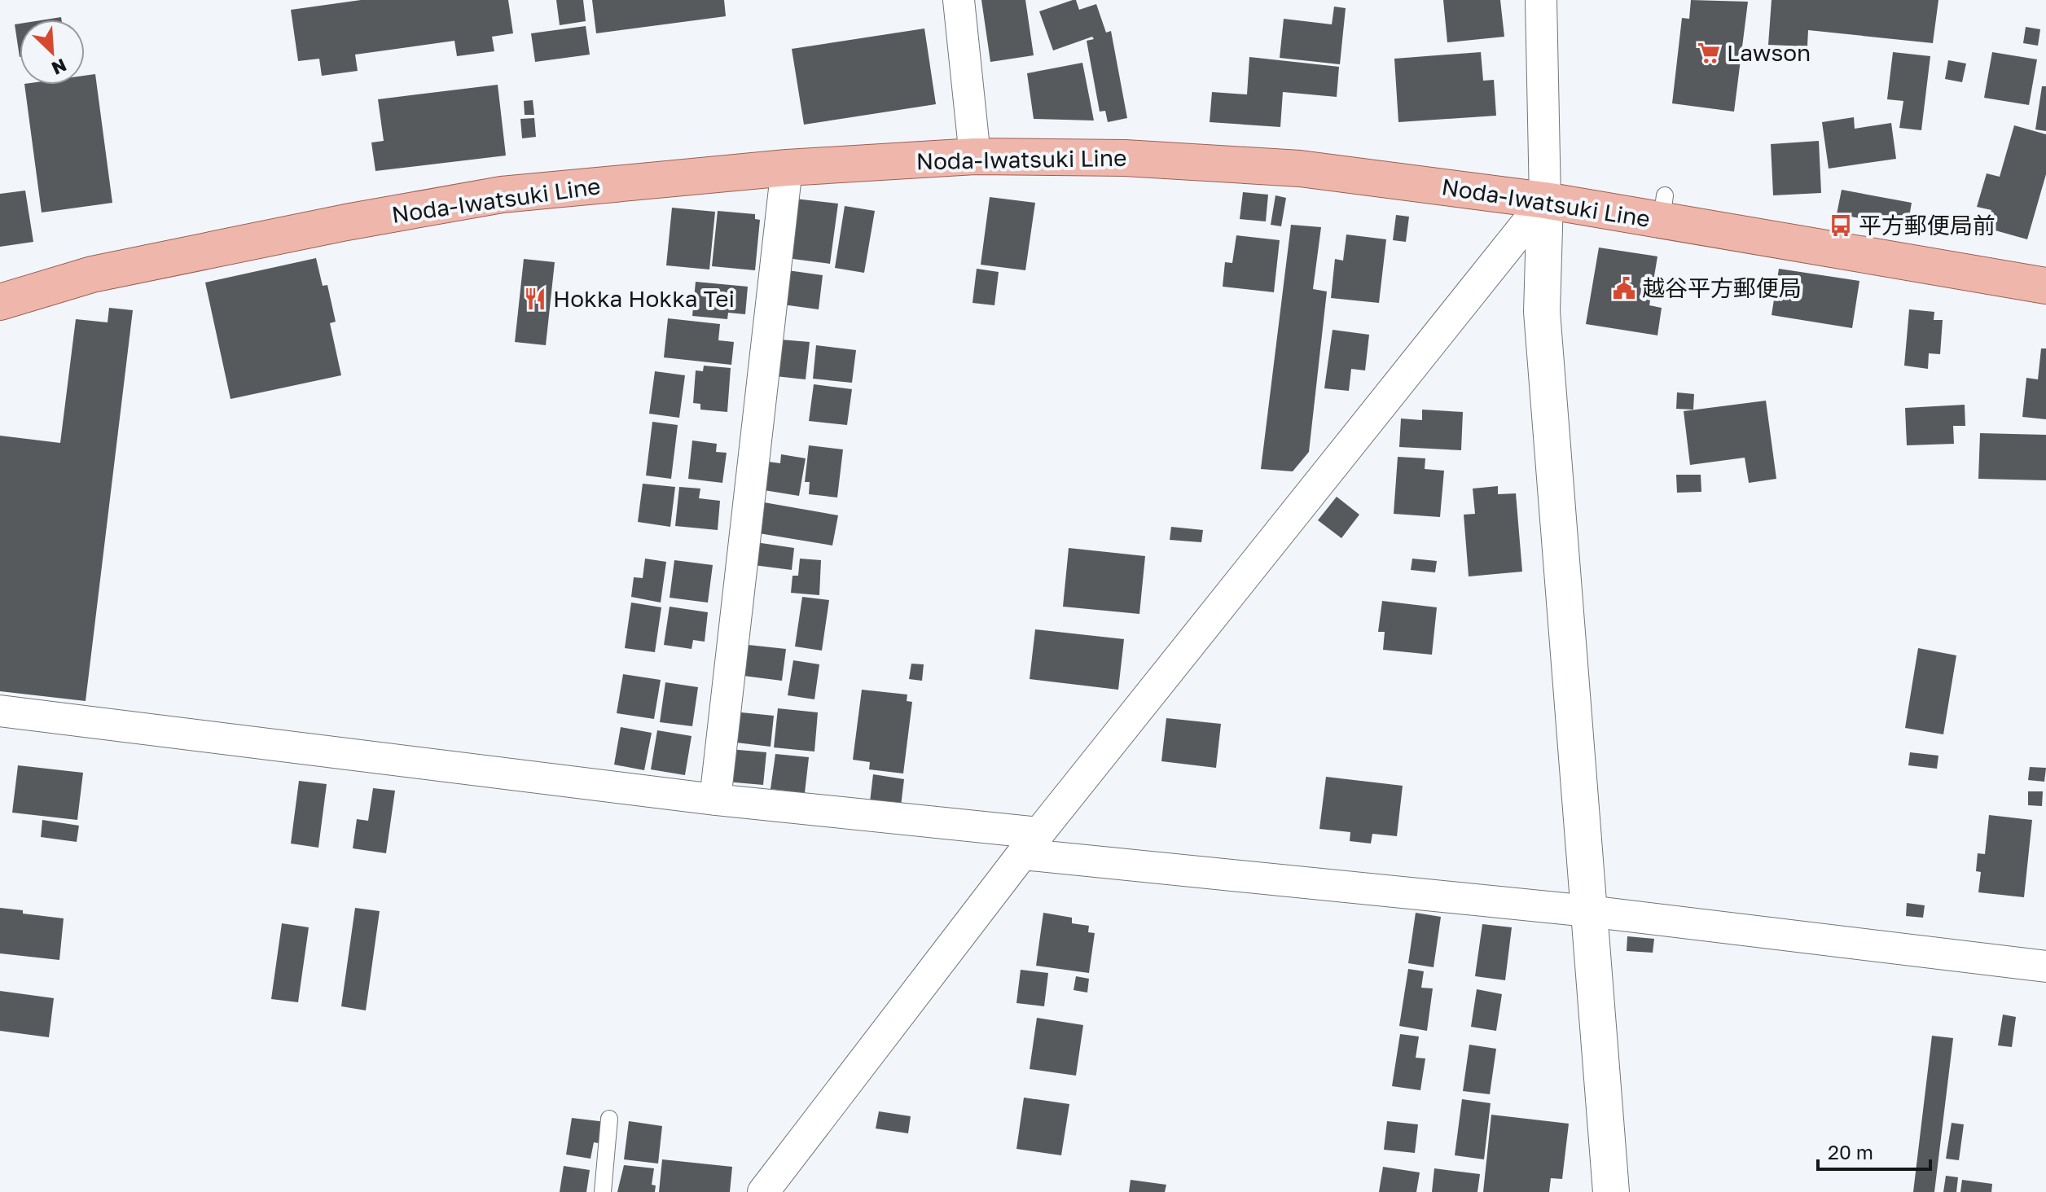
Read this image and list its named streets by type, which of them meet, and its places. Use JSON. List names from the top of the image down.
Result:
{
  "streets": {
    "main road": ["Noda-Iwatsuki Line"]
  },
  "places": {
    "supermarket": ["Lawson"],
    "bus stop": ["平方郵便局前"],
    "public building": ["越谷平方郵便局"],
    "restaurant": ["Hokka Hokka Tei"]
  },
  "scale_bar": "20 m",
  "north": "bottom right"
}
